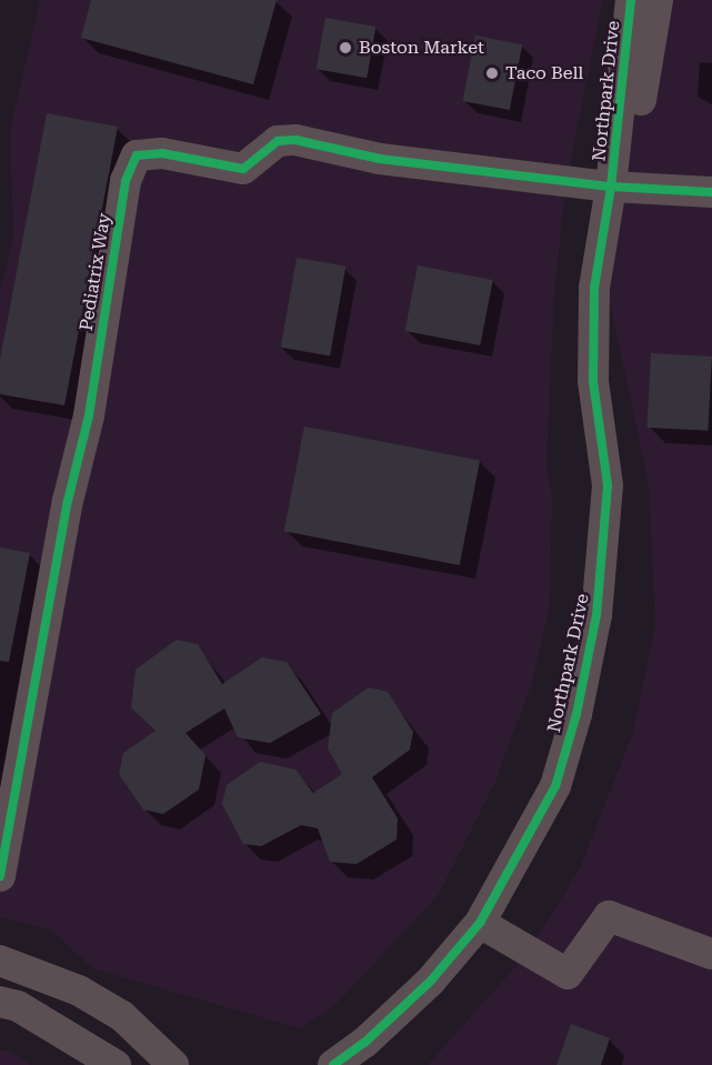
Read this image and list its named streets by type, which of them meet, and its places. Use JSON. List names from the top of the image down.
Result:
{
  "streets": {
    "street": ["Northpark Drive", "Pediatrix Way"]
  },
  "crossings": [
    ["Northpark Drive", "Pediatrix Way"]
  ],
  "places": ["Boston Market", "Taco Bell"]
}
